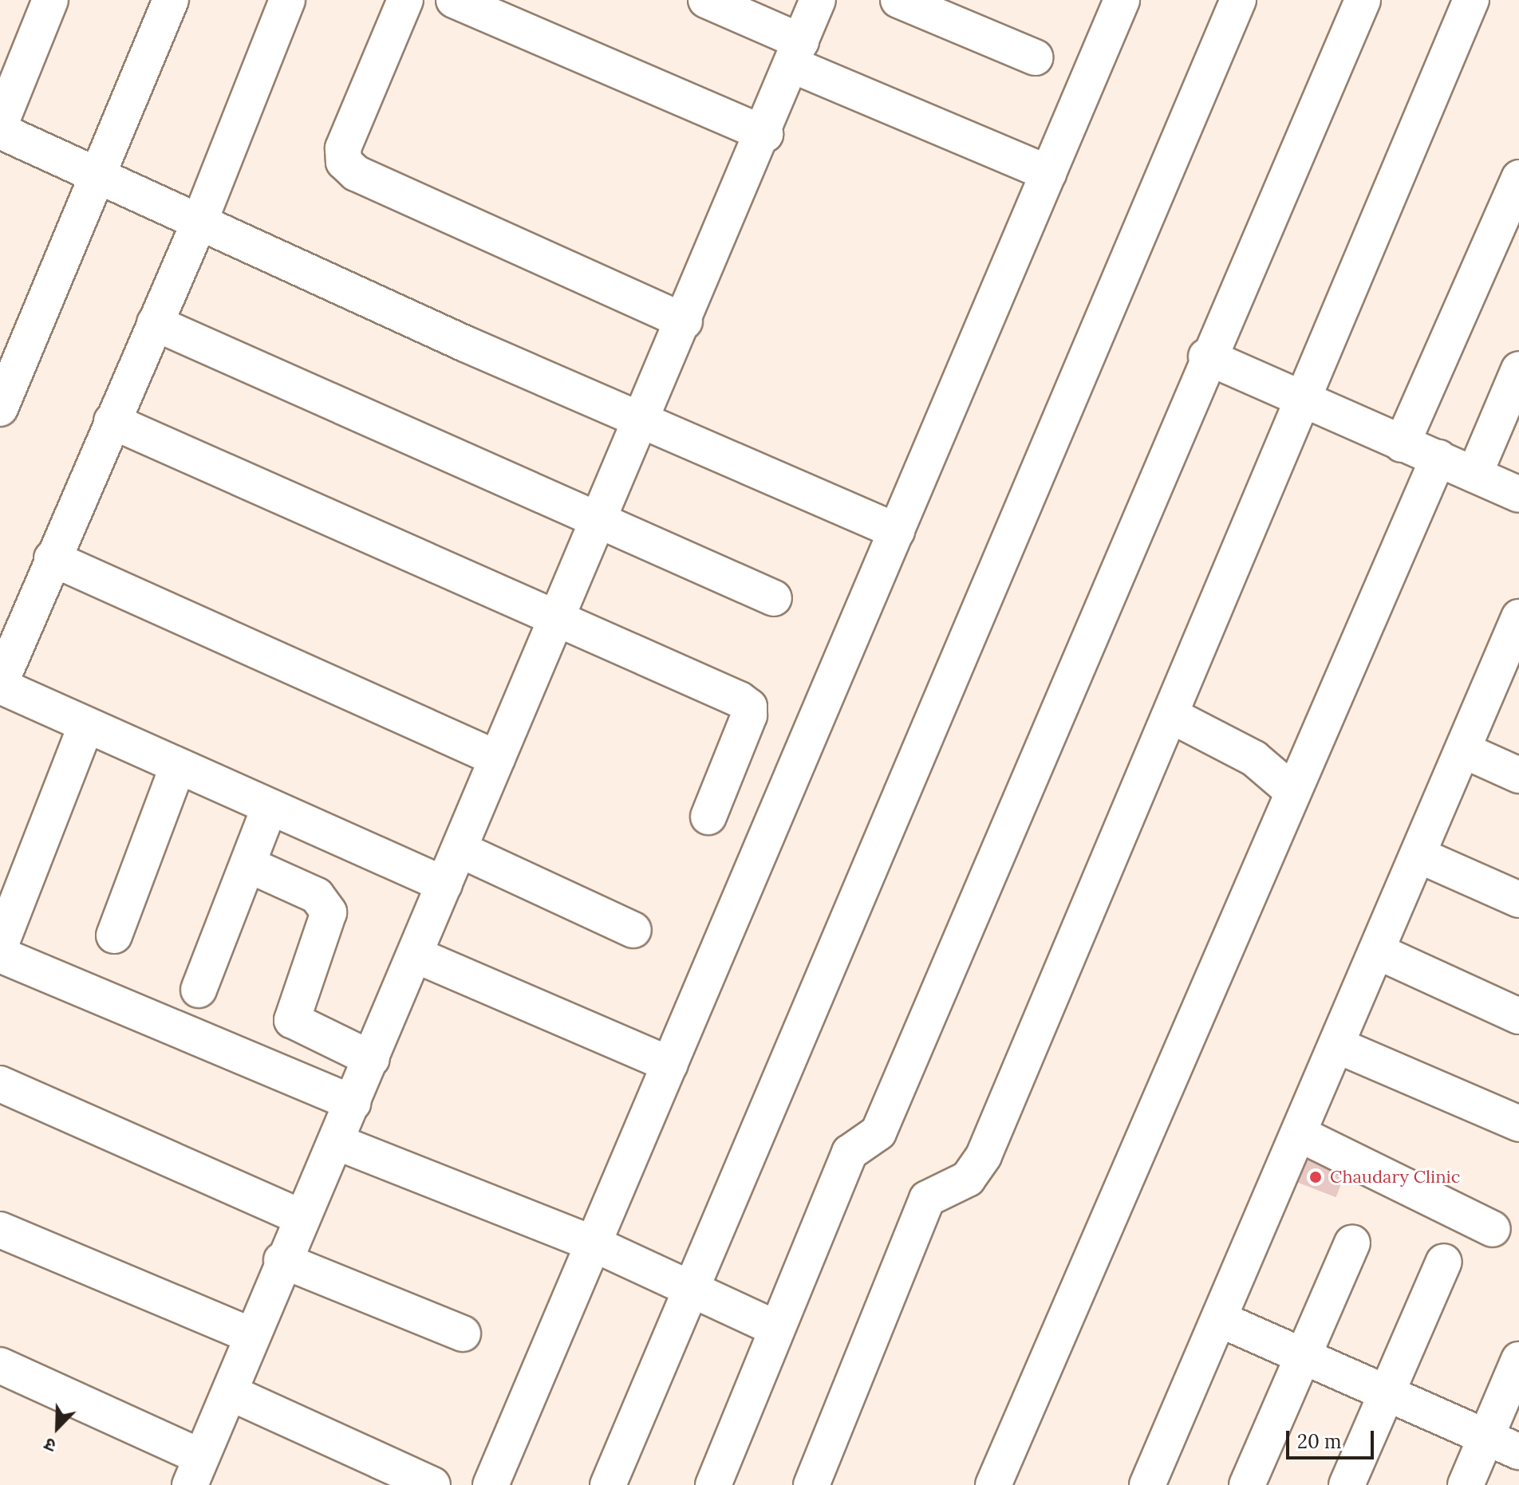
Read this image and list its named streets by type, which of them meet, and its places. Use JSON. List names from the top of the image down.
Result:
{
  "places": ["Chaudary Clinic"],
  "scale_bar": "20 m",
  "north": "bottom left"
}
